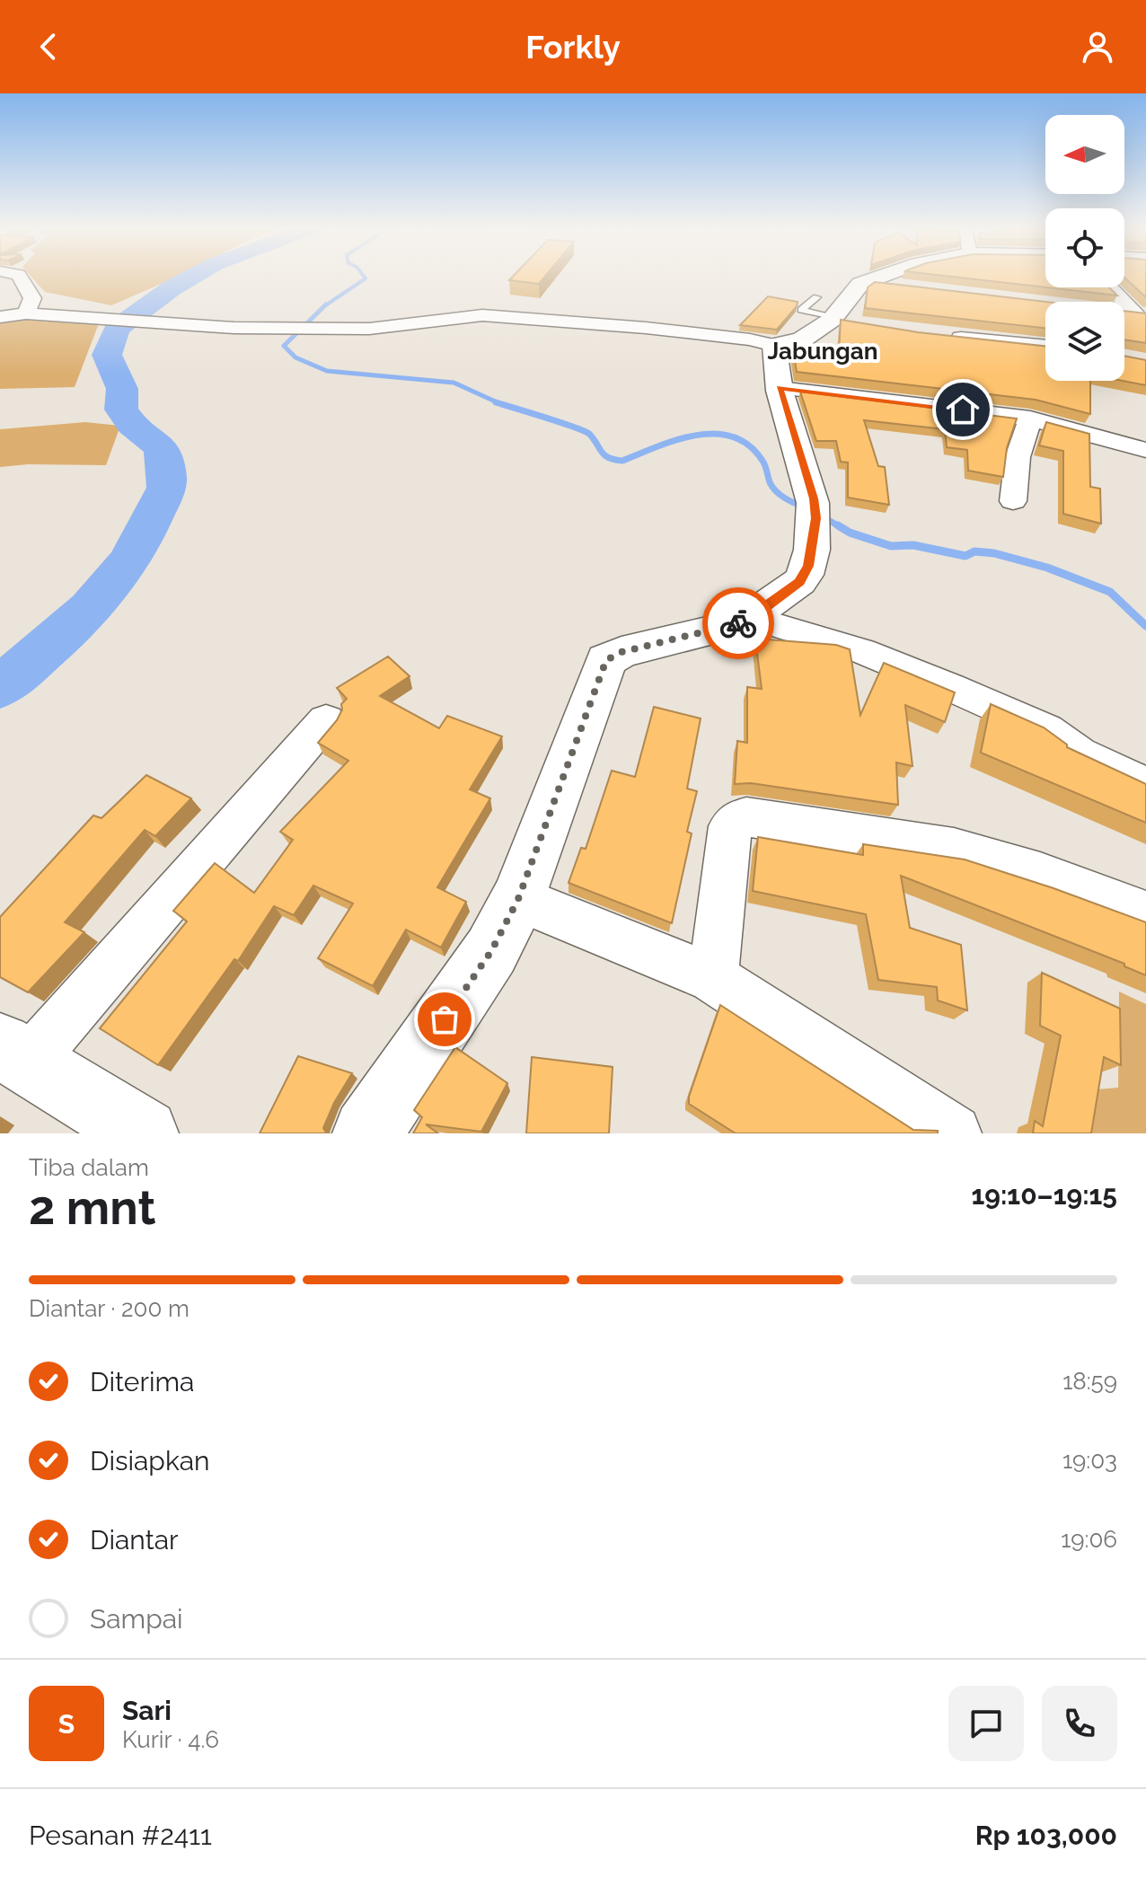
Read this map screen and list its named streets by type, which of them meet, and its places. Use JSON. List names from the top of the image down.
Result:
{
  "districts": ["Jabungan"],
  "north": "left",
  "page": {
    "header": "Forkly",
    "heading": ["2 mnt", "Tiba dalam", "19:10–19:15"],
    "panel": [
      "Sari",
      "Kurir · 4.6",
      "Pesanan #2411",
      "Rp 103,000"
    ],
    "bar": "Diantar · 200 m",
    "list": [
      ["Diterima", "18:59"],
      ["Disiapkan", "19:03"],
      ["Diantar", "19:06"],
      "Sampai"
    ],
    "round": "S"
  }
}
